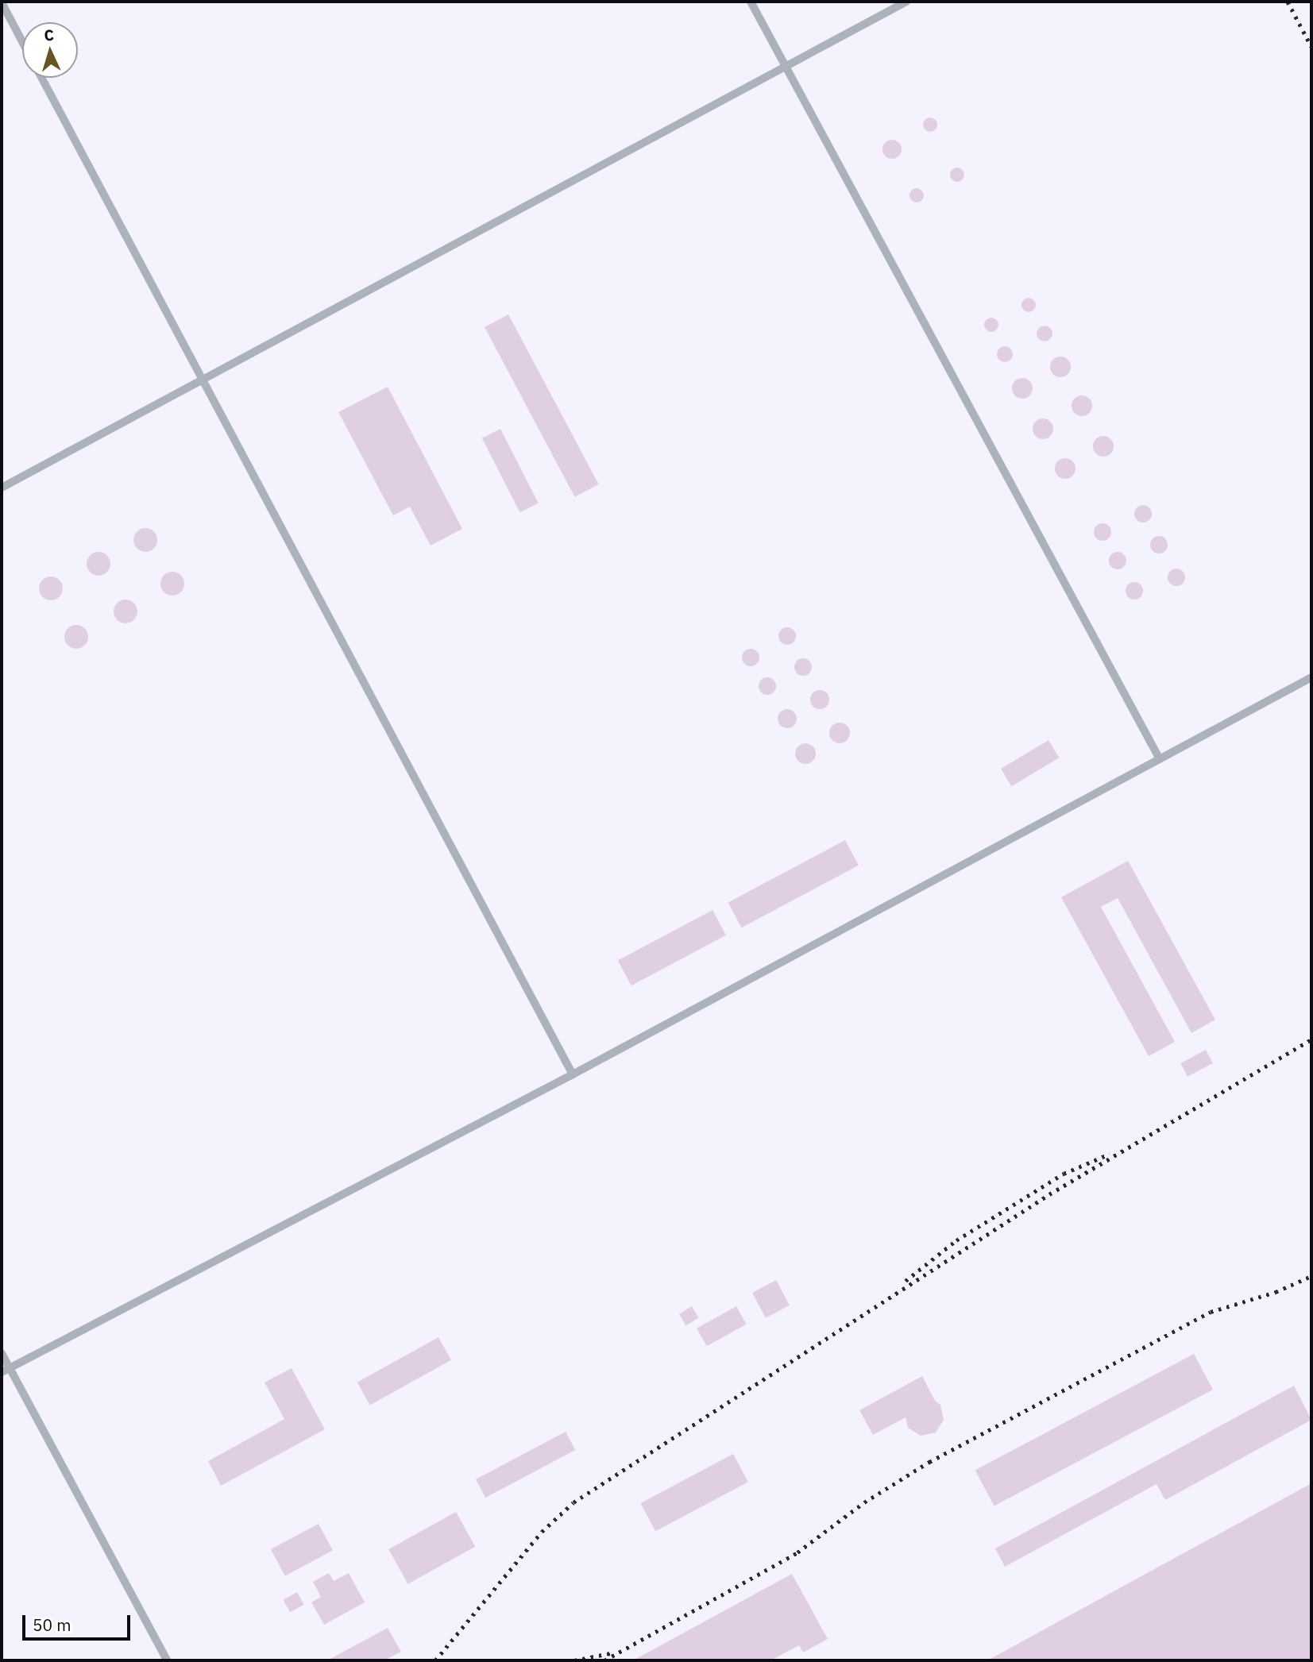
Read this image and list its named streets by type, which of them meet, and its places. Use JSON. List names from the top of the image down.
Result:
{
  "scale_bar": "50 m",
  "north": "top"
}
